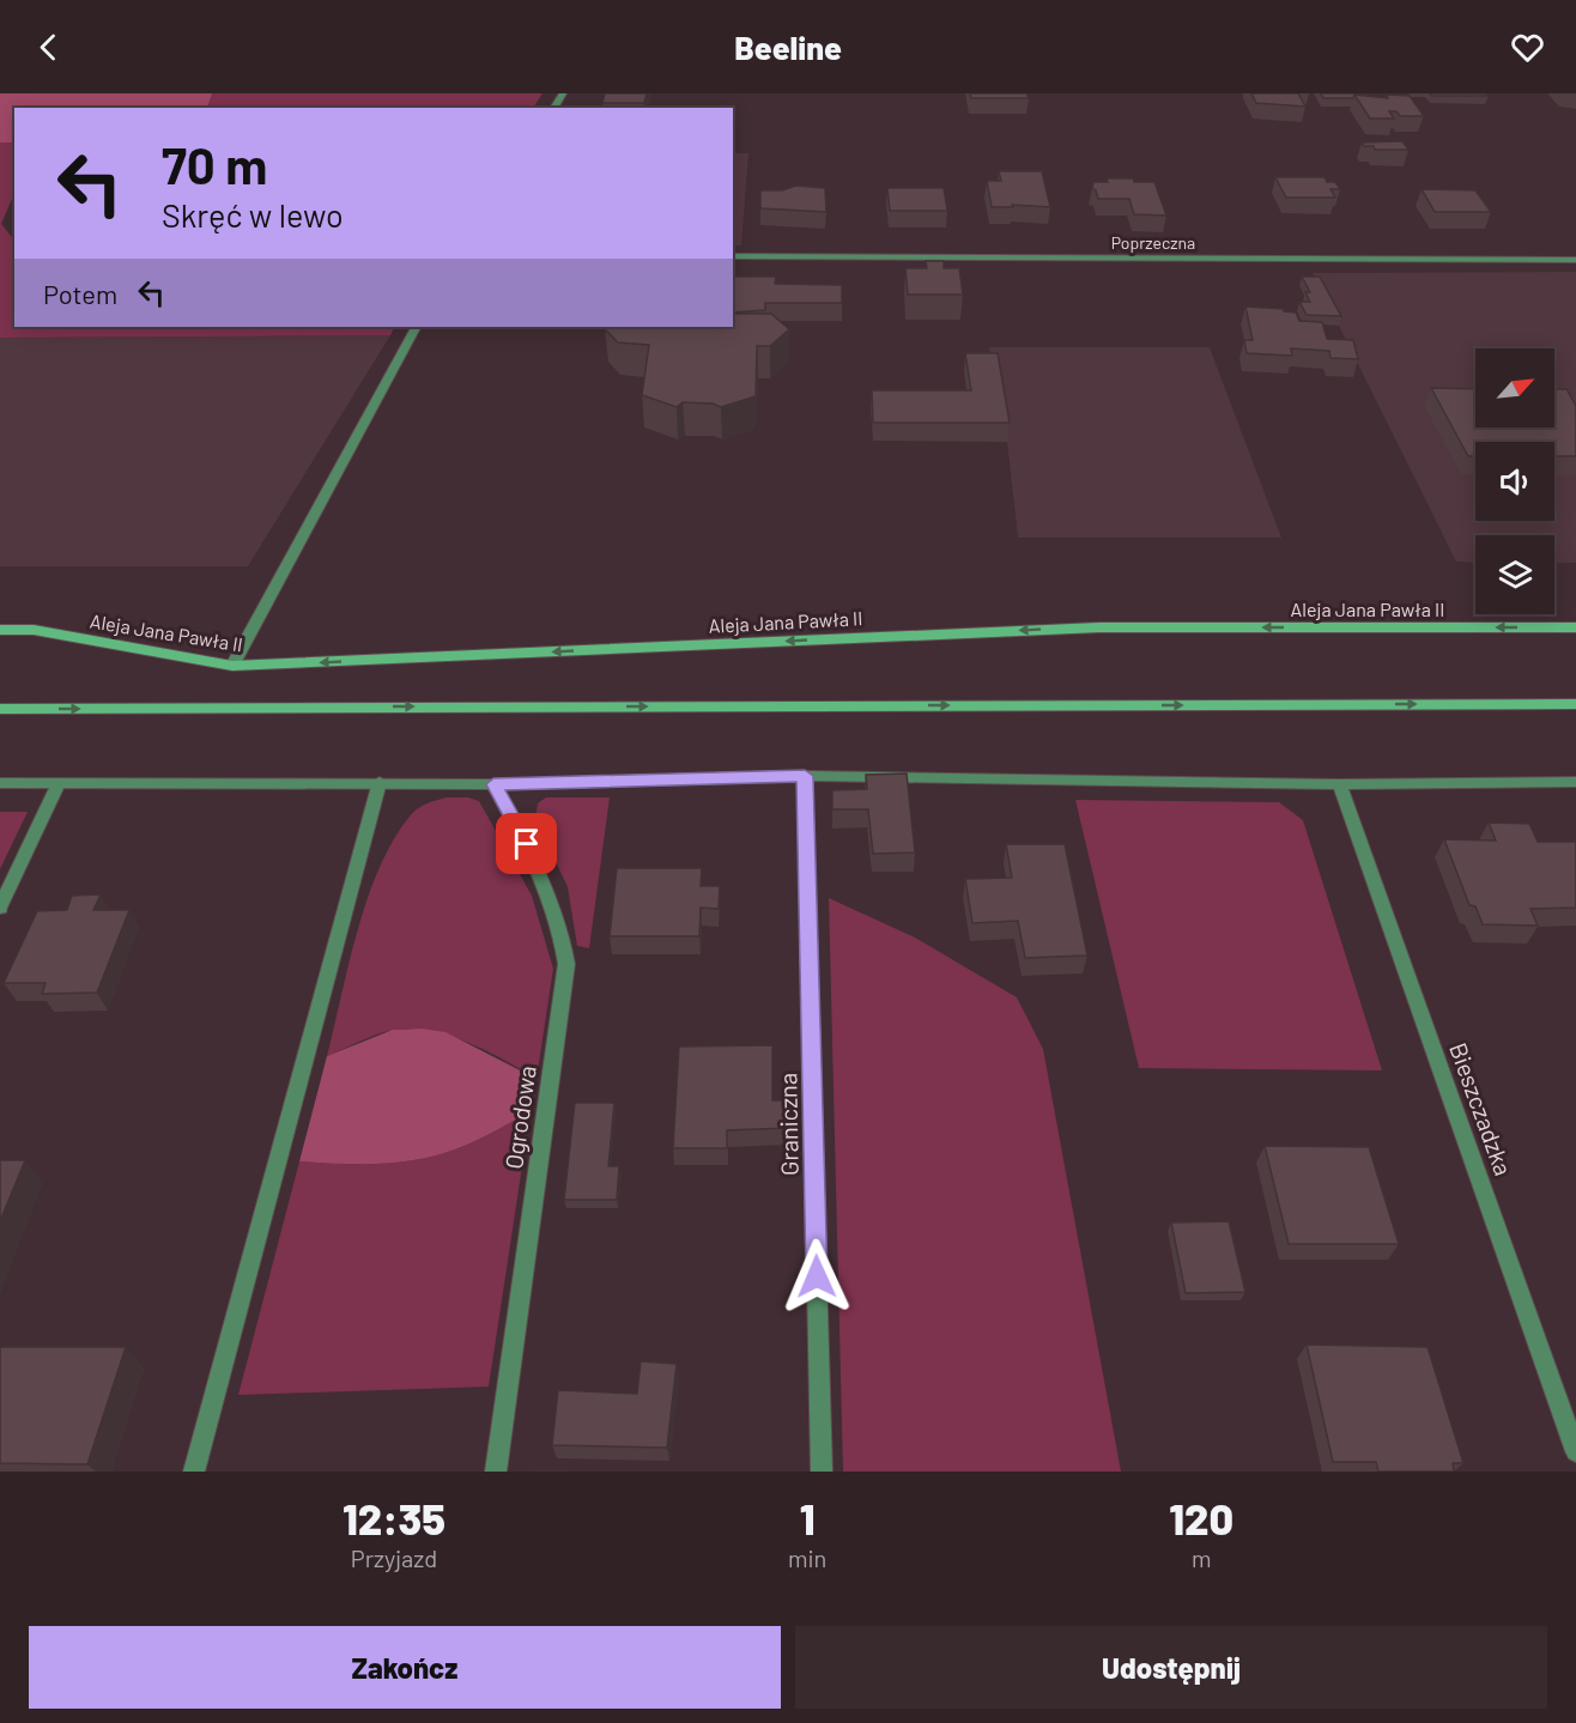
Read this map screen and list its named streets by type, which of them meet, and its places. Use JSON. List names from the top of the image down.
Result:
{
  "streets": {
    "main road": ["Aleja Jana Pawła II"],
    "street": [
      "Poprzeczna",
      "Bieszczadzka",
      "Ogrodowa",
      "Graniczna"
    ]
  },
  "north": "top right",
  "page": {
    "header": "Beeline",
    "turn": ["70 m", "Skręć w lewo"],
    "then": "Potem",
    "eta": [
      "12:35",
      "Przyjazd",
      "1",
      "min",
      "120",
      "m"
    ],
    "buttons": ["Zakończ", "Udostępnij"]
  }
}
